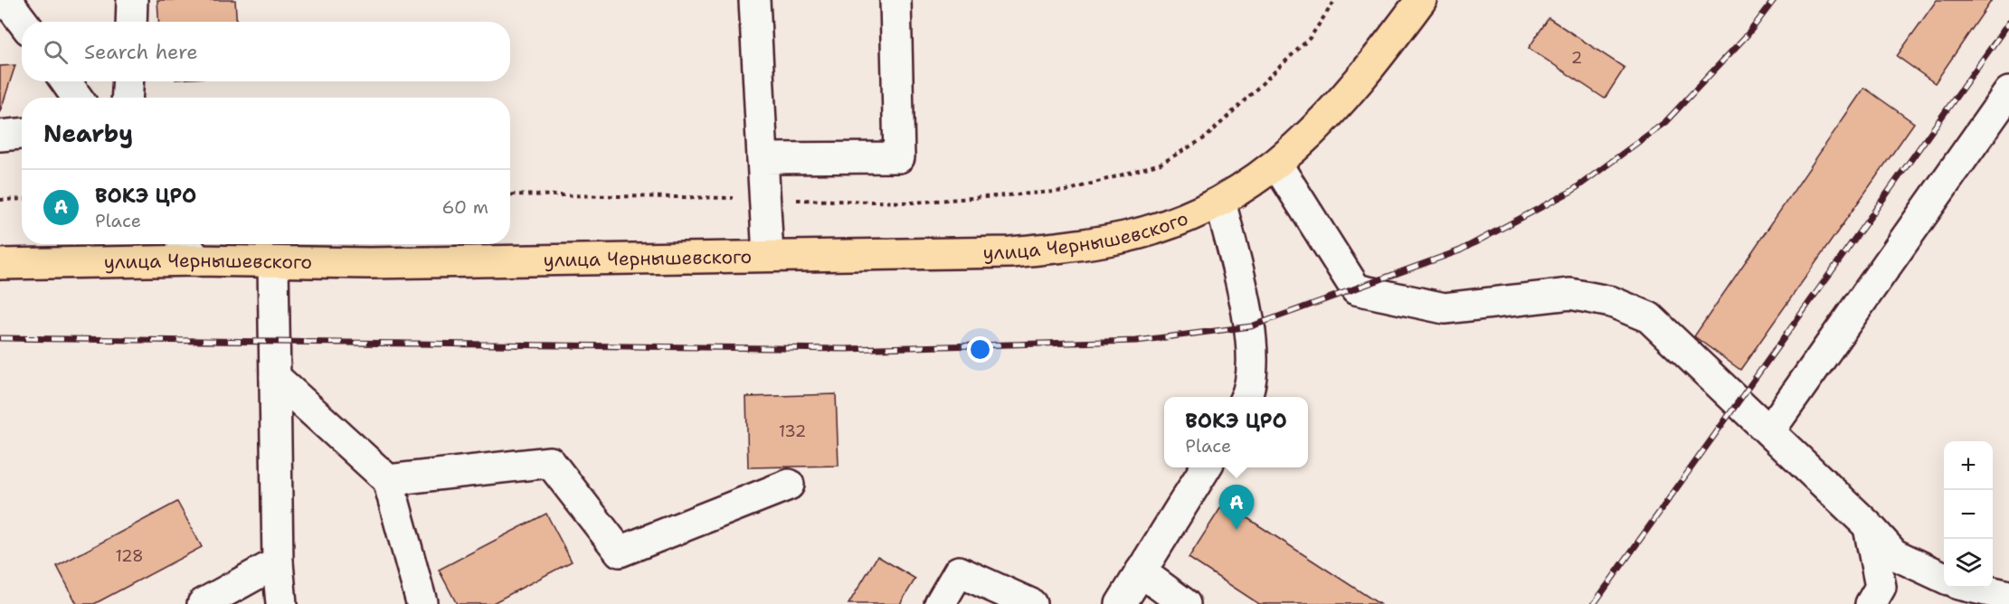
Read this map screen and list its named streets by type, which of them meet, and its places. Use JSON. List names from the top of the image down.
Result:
{
  "streets": {
    "main road": ["улица Чернышевского"]
  },
  "house_numbers": ["2", "132", "128"],
  "page": {
    "search": "Search here",
    "heading": "Nearby",
    "list": [
      {
        "mark": "A",
        "name": "ВОКЭ ЦРО",
        "note": "Place",
        "value": "60 m"
      }
    ],
    "popup": ["ВОКЭ ЦРО", "Place"],
    "map_buttons": ["+", "−"],
    "pins": "A"
  }
}
